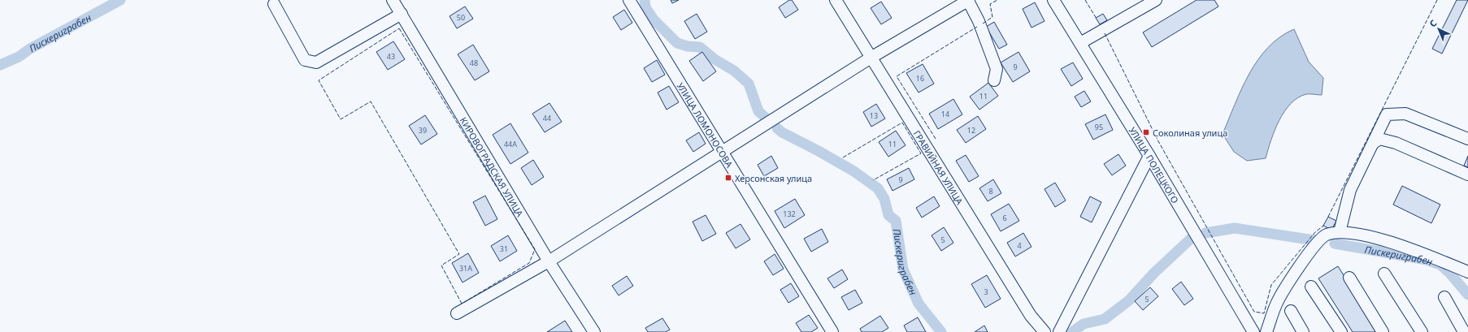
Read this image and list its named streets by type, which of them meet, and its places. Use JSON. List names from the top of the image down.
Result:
{
  "streets": {
    "street": [
      "УЛИЦА ЛОМОНОСОВА",
      "УЛИЦА ПОЛЕЦКОГО",
      "КИРОВОГРАДСКАЯ УЛИЦА",
      "ГРАВИЙНАЯ УЛИЦА"
    ]
  },
  "water": ["Пискериграбен"],
  "places": {
    "transit": ["Соколиная улица", "Херсонская улица"]
  },
  "house_numbers": [
    "50",
    "43",
    "48",
    "9",
    "16",
    "11",
    "14",
    "13",
    "44",
    "95",
    "39",
    "12",
    "44А",
    "11",
    "9",
    "8",
    "132",
    "6",
    "5",
    "4",
    "31",
    "31А",
    "3",
    "5"
  ],
  "north": "top left"
}
